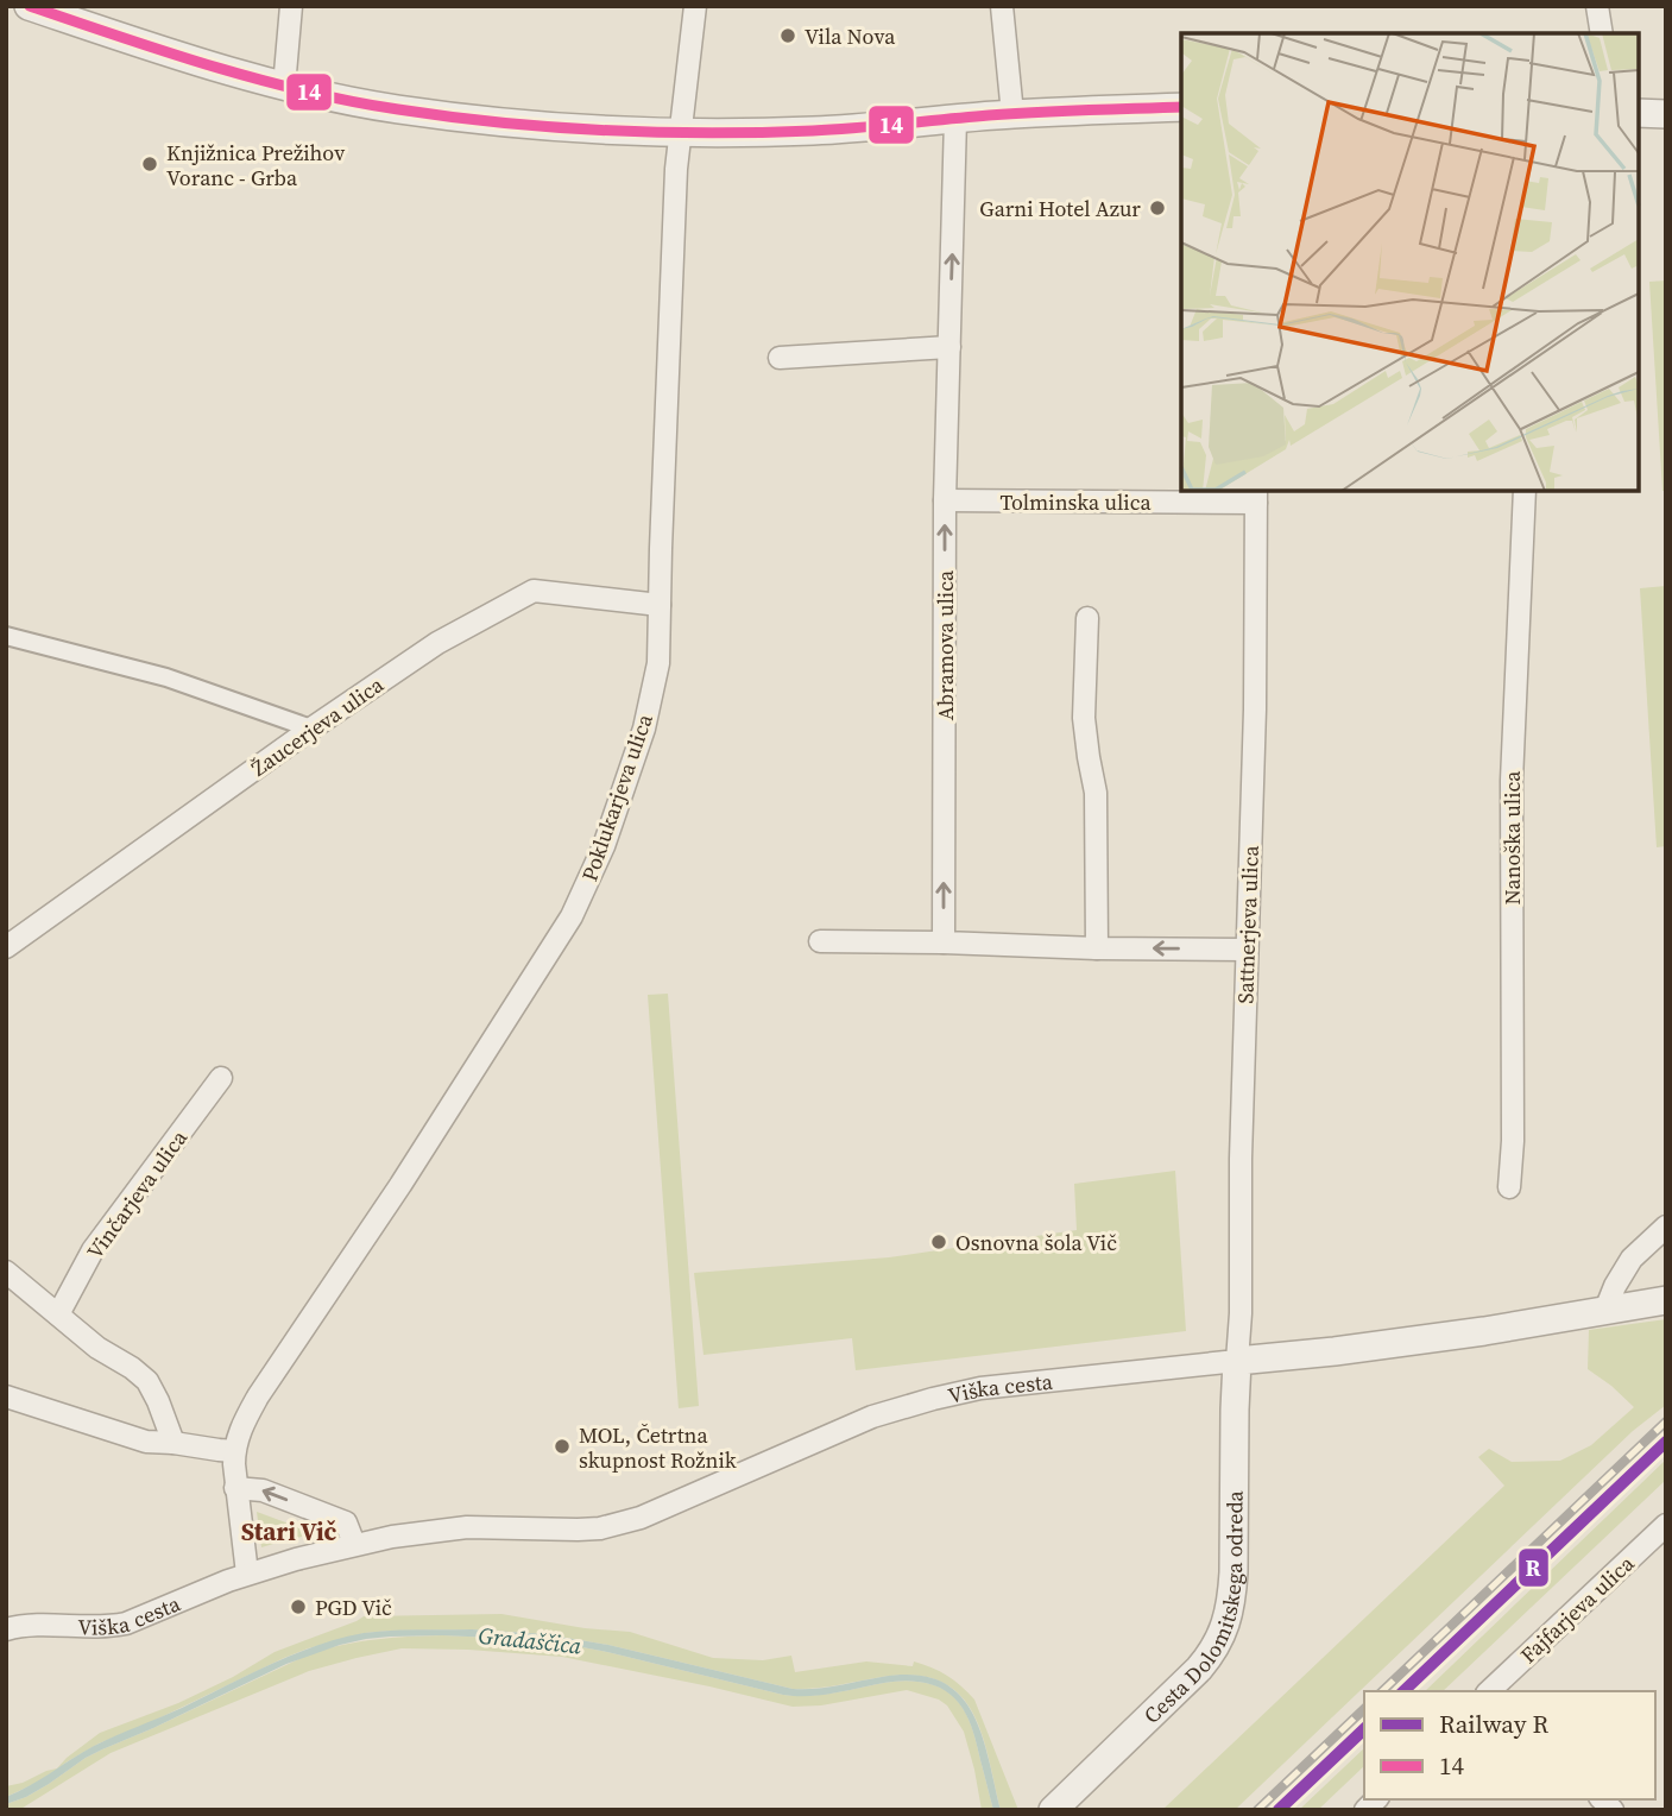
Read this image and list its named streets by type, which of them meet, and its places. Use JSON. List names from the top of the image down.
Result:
{
  "streets": {
    "street": [
      "Tolminska ulica",
      "Abramova ulica",
      "Žaucerjeva ulica",
      "Poklukarjeva ulica",
      "Nanoška ulica",
      "Sattnerjeva ulica",
      "Vinčarjeva ulica",
      "Viška cesta",
      "Cesta Dolomitskega odreda",
      "Fajfarjeva ulica"
    ]
  },
  "crossings": [
    ["Tolminska ulica", "Abramova ulica"],
    ["Tolminska ulica", "Sattnerjeva ulica"],
    ["Žaucerjeva ulica", "Poklukarjeva ulica"],
    ["Sattnerjeva ulica", "Viška cesta"],
    ["Sattnerjeva ulica", "Cesta Dolomitskega odreda"],
    ["Viška cesta", "Cesta Dolomitskega odreda"]
  ],
  "districts": ["Stari Vič"],
  "water": ["Gradaščica"],
  "places": [
    "Vila Nova",
    "Knjižnica Prežihov Voranc - Grba",
    "Garni Hotel Azur",
    "Osnovna šola Vič",
    "MOL, Četrtna skupnost Rožnik",
    "PGD Vič"
  ],
  "lines": ["transit line 14", "rail line R"],
  "legend": ["Railway R", "14"]
}
